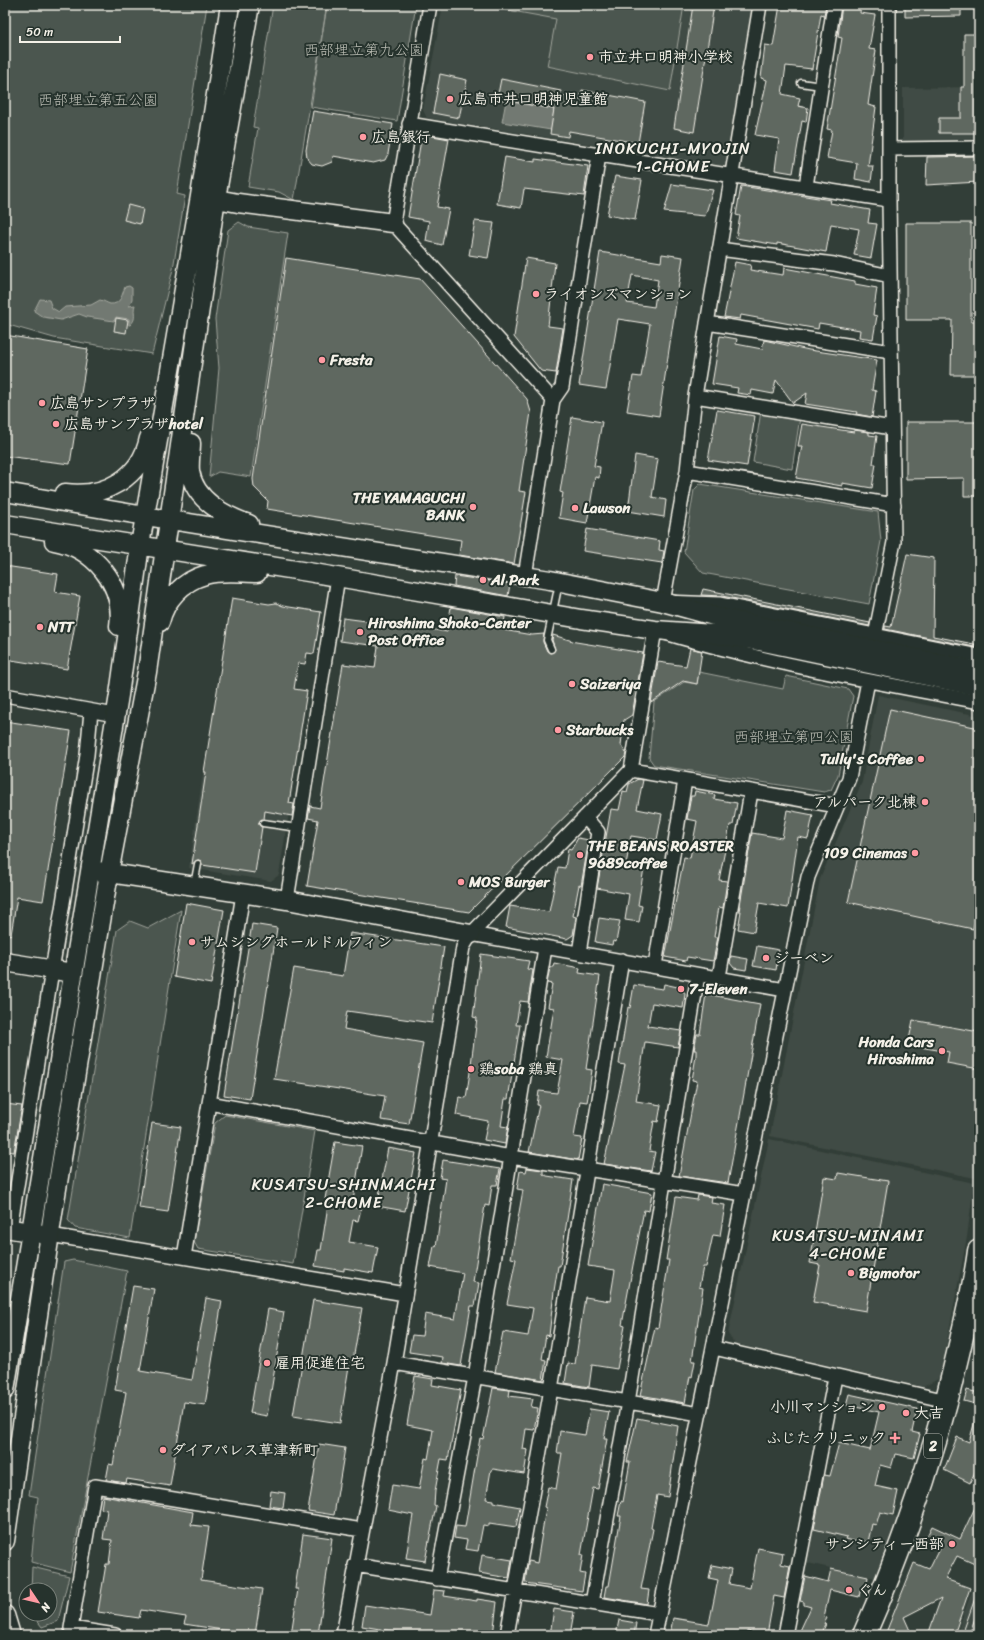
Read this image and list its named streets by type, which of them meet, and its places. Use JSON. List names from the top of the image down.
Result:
{
  "streets": {
    "highway": ["2"]
  },
  "districts": ["INOKUCHI-MYOJIN 1-CHOME", "KUSATSU-SHINMACHI 2-CHOME", "KUSATSU-MINAMI 4-CHOME"],
  "parks": ["西部埋立第九公園", "西部埋立第五公園", "西部埋立第四公園"],
  "places": {
    "other": [
      "市立井口明神小学校",
      "広島市井口明神児童館",
      "広島銀行",
      "ライオンズマンション",
      "Fresta",
      "広島サンプラザ",
      "広島サンプラザhotel",
      "THE YAMAGUCHI BANK",
      "Lawson",
      "Al Park",
      "NTT",
      "Hiroshima Shoko-Center Post Office",
      "Saizeriya",
      "Starbucks",
      "Tully's Coffee",
      "アルパーク北棟",
      "109 Cinemas",
      "THE BEANS ROASTER 9689coffee",
      "MOS Burger",
      "サムシングホールドルフィン",
      "ジーベン",
      "7-Eleven",
      "Honda Cars Hiroshima",
      "鶏soba 鶏真",
      "Bigmotor",
      "雇用促進住宅",
      "小川マンション",
      "大吉",
      "ダイアパレス草津新町",
      "サンシティー西部",
      "ぐん"
    ],
    "health": ["ふじたクリニック"]
  },
  "scale_bar": "50 m",
  "north": "bottom right"
}
